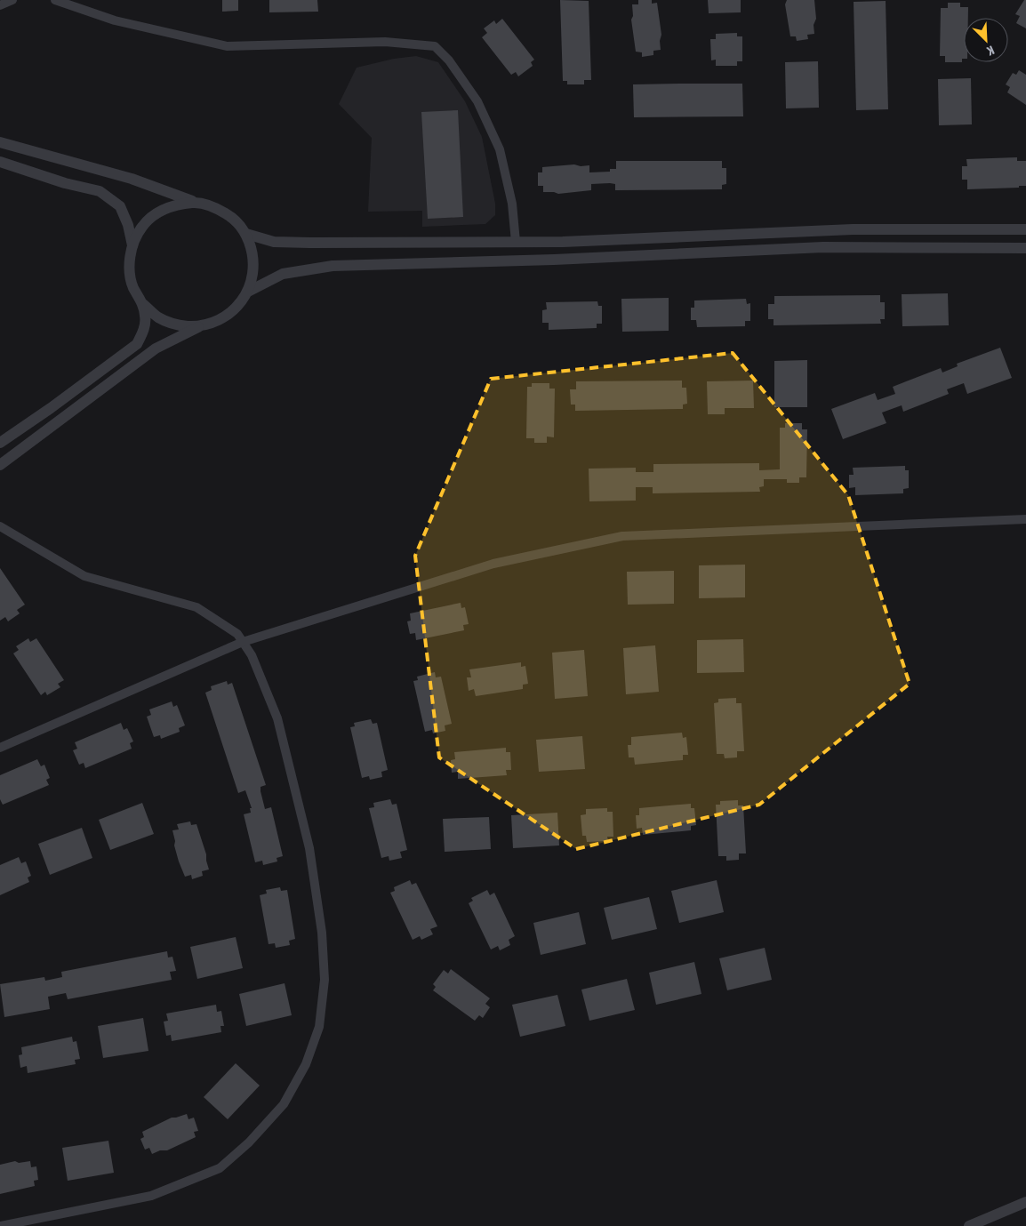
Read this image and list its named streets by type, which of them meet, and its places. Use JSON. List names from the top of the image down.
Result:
{
  "north": "bottom right"
}
